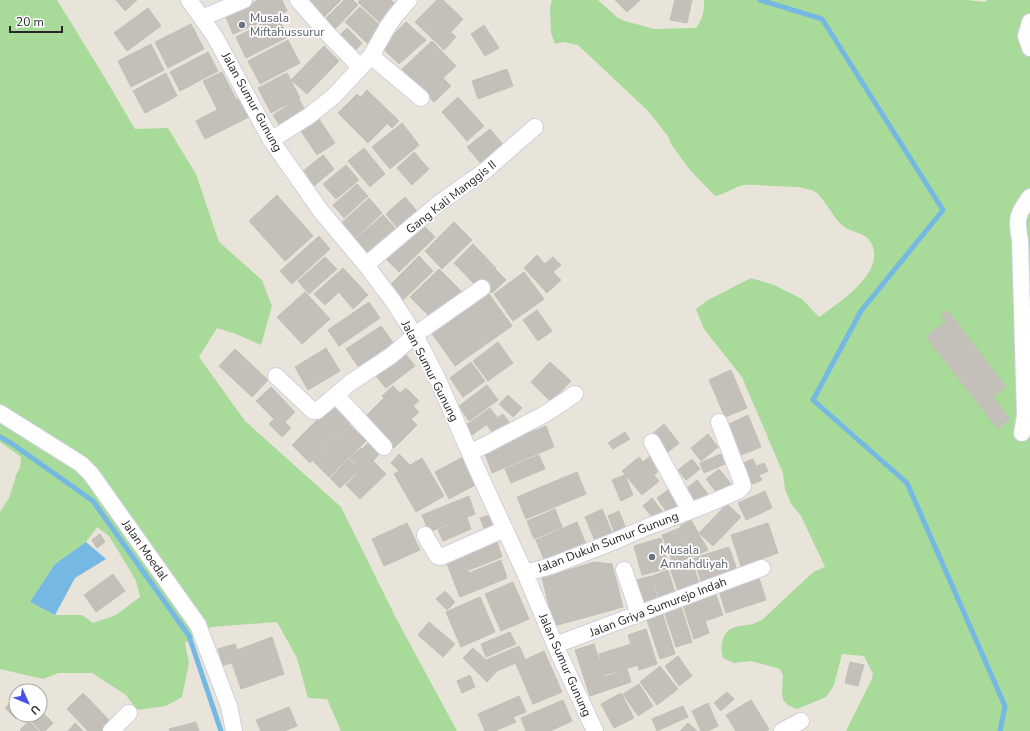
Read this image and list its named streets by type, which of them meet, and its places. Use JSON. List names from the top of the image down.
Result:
{
  "streets": {
    "street": [
      "Jalan Sumur Gunung",
      "Gang Kali Manggis II",
      "Jalan Dukuh Sumur Gunung",
      "Jalan Moedal",
      "Jalan Griya Sumurejo Indah"
    ]
  },
  "crossings": [
    ["Jalan Sumur Gunung", "Gang Kali Manggis II"],
    ["Jalan Sumur Gunung", "Jalan Dukuh Sumur Gunung"],
    ["Jalan Sumur Gunung", "Jalan Griya Sumurejo Indah"]
  ],
  "places": ["Musala Miftahussurur", "Musala Annahdliyah"],
  "scale_bar": "20 m",
  "north": "bottom right"
}
